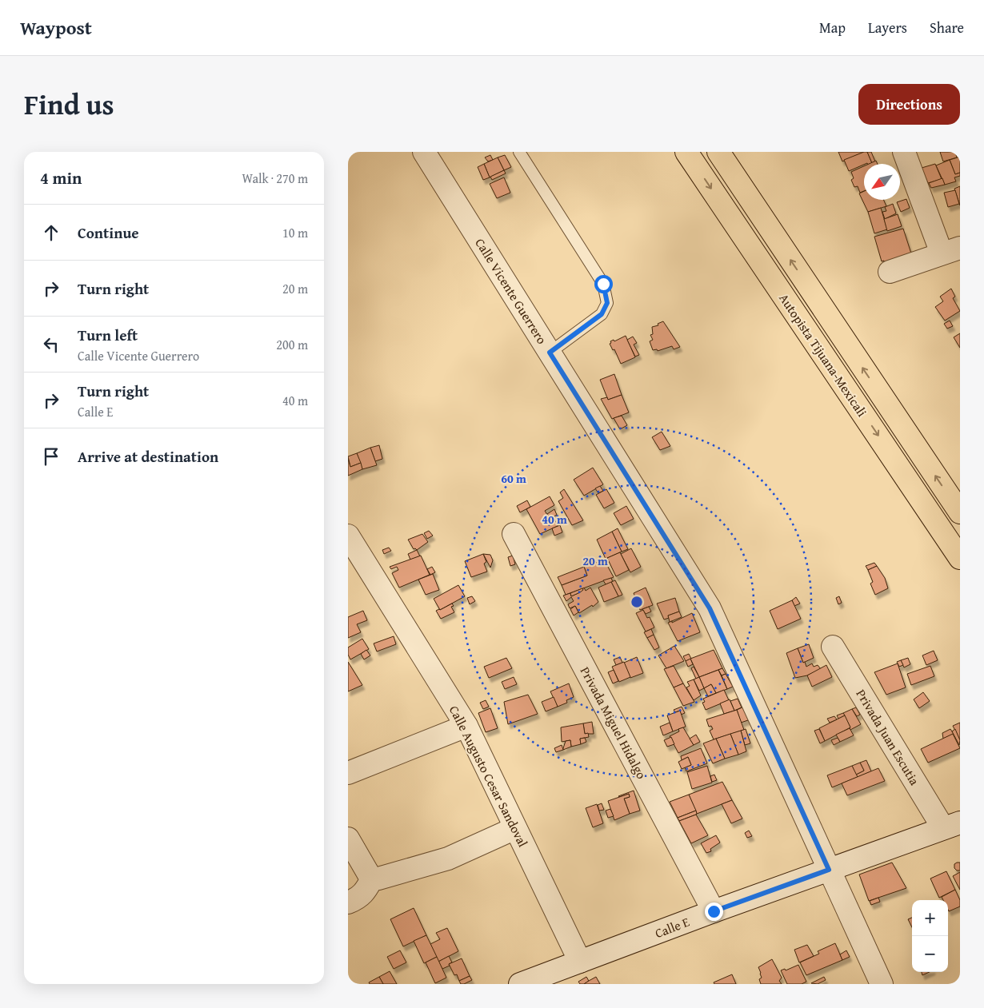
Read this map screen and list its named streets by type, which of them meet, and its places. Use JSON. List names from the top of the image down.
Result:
{
  "streets": {
    "highway": ["Autopista Tijuana-Mexicali"],
    "street": [
      "Calle Vicente Guerrero",
      "Privada Miguel Hidalgo",
      "Privada Juan Escutia",
      "Calle Augusto Cesar Sandoval",
      "Calle E"
    ]
  },
  "crossings": [
    ["Calle Vicente Guerrero", "Calle E"],
    ["Privada Miguel Hidalgo", "Calle E"],
    ["Privada Juan Escutia", "Calle E"],
    ["Calle Augusto Cesar Sandoval", "Calle E"]
  ],
  "north": "bottom left",
  "page": {
    "header": "Waypost",
    "nav": ["Map", "Layers", "Share"],
    "title": "Find us",
    "buttons": "Directions",
    "heading": ["4 min", "Walk · 270 m"],
    "list": [
      ["Continue", "10 m"],
      ["Turn right", "20 m"],
      ["Turn left", "Calle Vicente Guerrero", "200 m"],
      ["Turn right", "Calle E", "40 m"],
      "Arrive at destination"
    ],
    "map_buttons": ["+", "−"]
  },
  "rings": ["60 m", "40 m", "20 m"]
}
